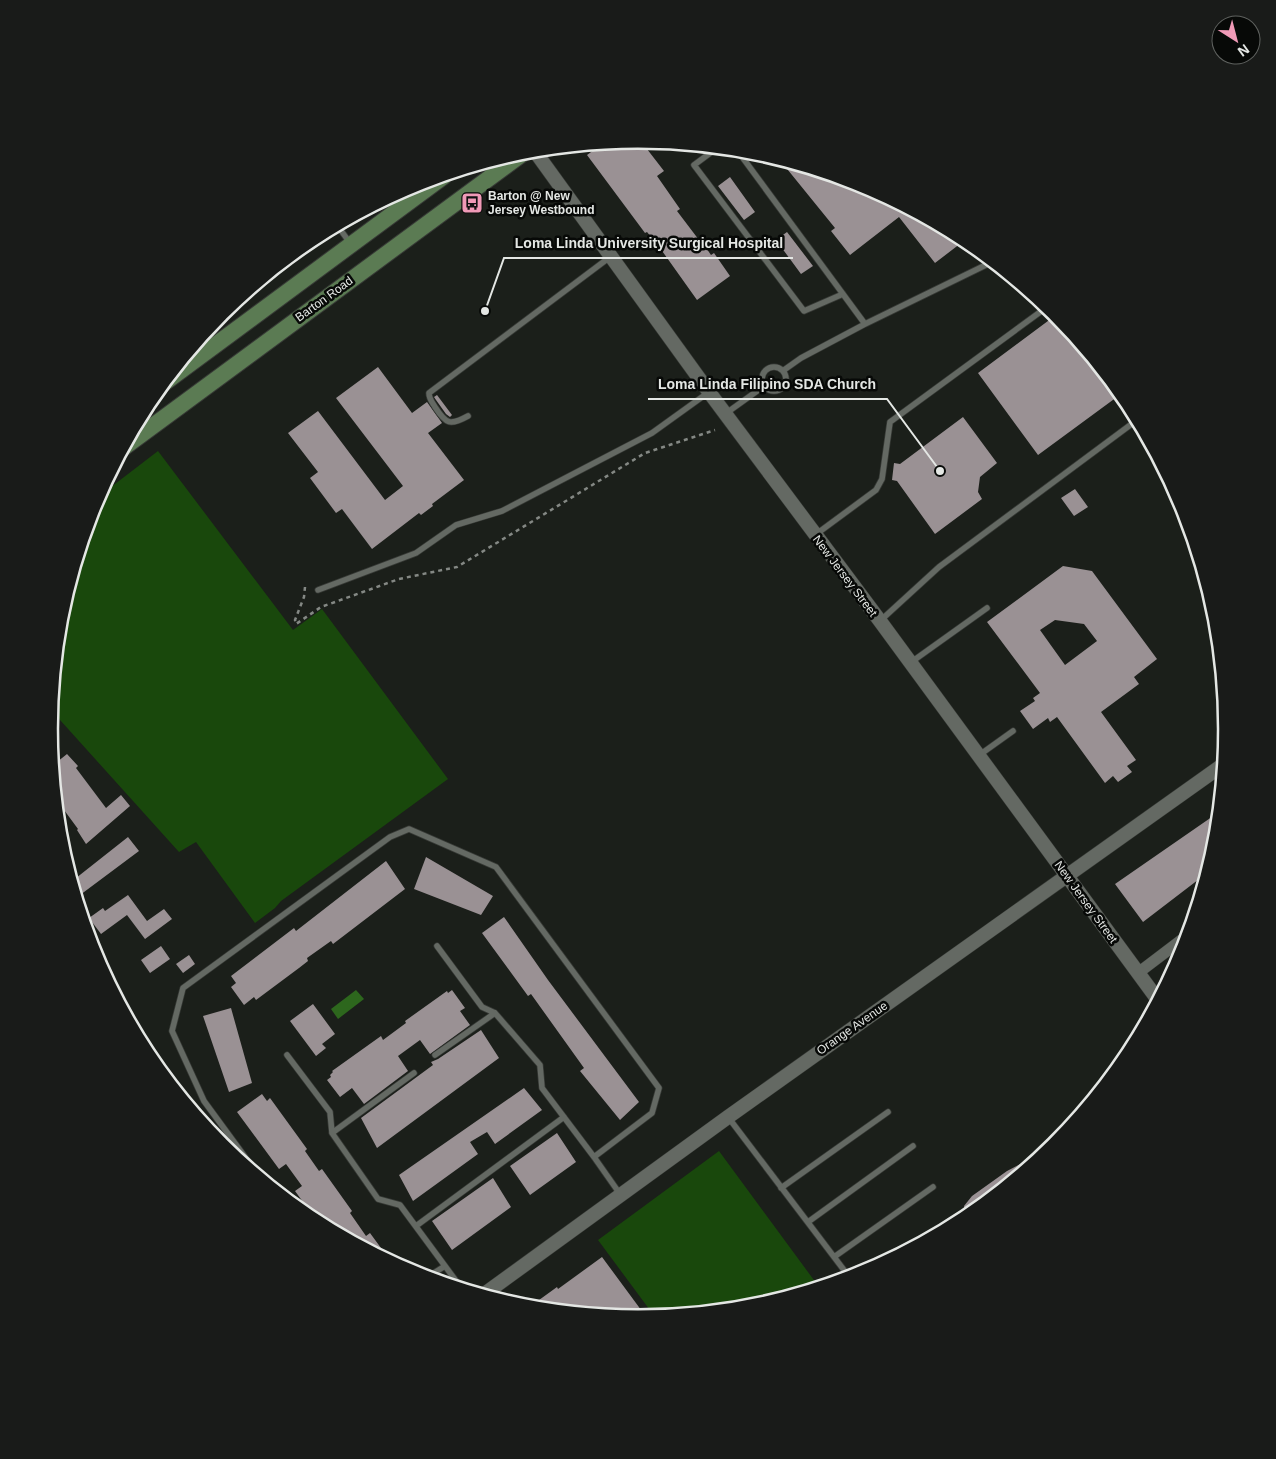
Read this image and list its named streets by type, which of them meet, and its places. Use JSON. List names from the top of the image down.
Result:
{
  "streets": {
    "main road": ["Barton Road"],
    "street": ["New Jersey Street", "Orange Avenue"]
  },
  "crossings": [
    ["New Jersey Street", "Orange Avenue"]
  ],
  "places": {
    "bus stop": ["Barton @ New Jersey Westbound"],
    "other": ["Loma Linda University Surgical Hospital", "Loma Linda Filipino SDA Church"]
  },
  "north": "bottom right"
}
